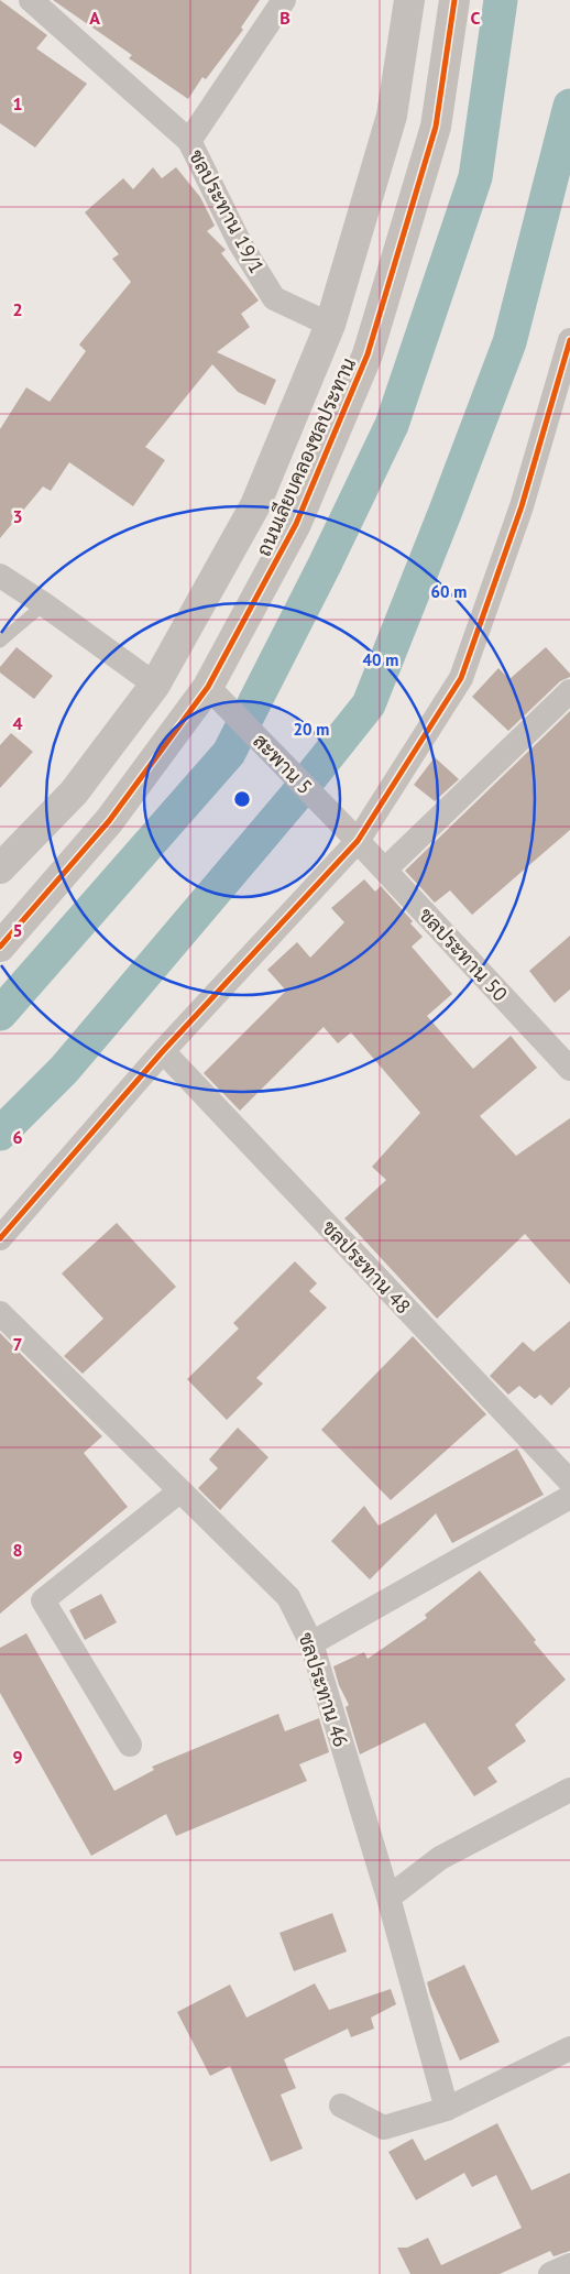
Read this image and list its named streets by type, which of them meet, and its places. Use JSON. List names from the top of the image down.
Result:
{
  "streets": {
    "street": [
      "ชลประทาน 19/1",
      "ถนนเลียบคลองชลประทาน",
      "สะพาน 5",
      "ชลประทาน 50",
      "ชลประทาน 48",
      "ชลประทาน 46"
    ]
  },
  "crossings": [
    ["ชลประทาน 19/1", "ถนนเลียบคลองชลประทาน"],
    ["ถนนเลียบคลองชลประทาน", "สะพาน 5"],
    ["สะพาน 5", "ชลประทาน 50"]
  ],
  "grid": {
    "columns": ["A", "B", "C"],
    "rows": [
      "1",
      "2",
      "3",
      "4",
      "5",
      "6",
      "7",
      "8",
      "9"
    ]
  },
  "rings": ["60 m", "40 m", "20 m"]
}
